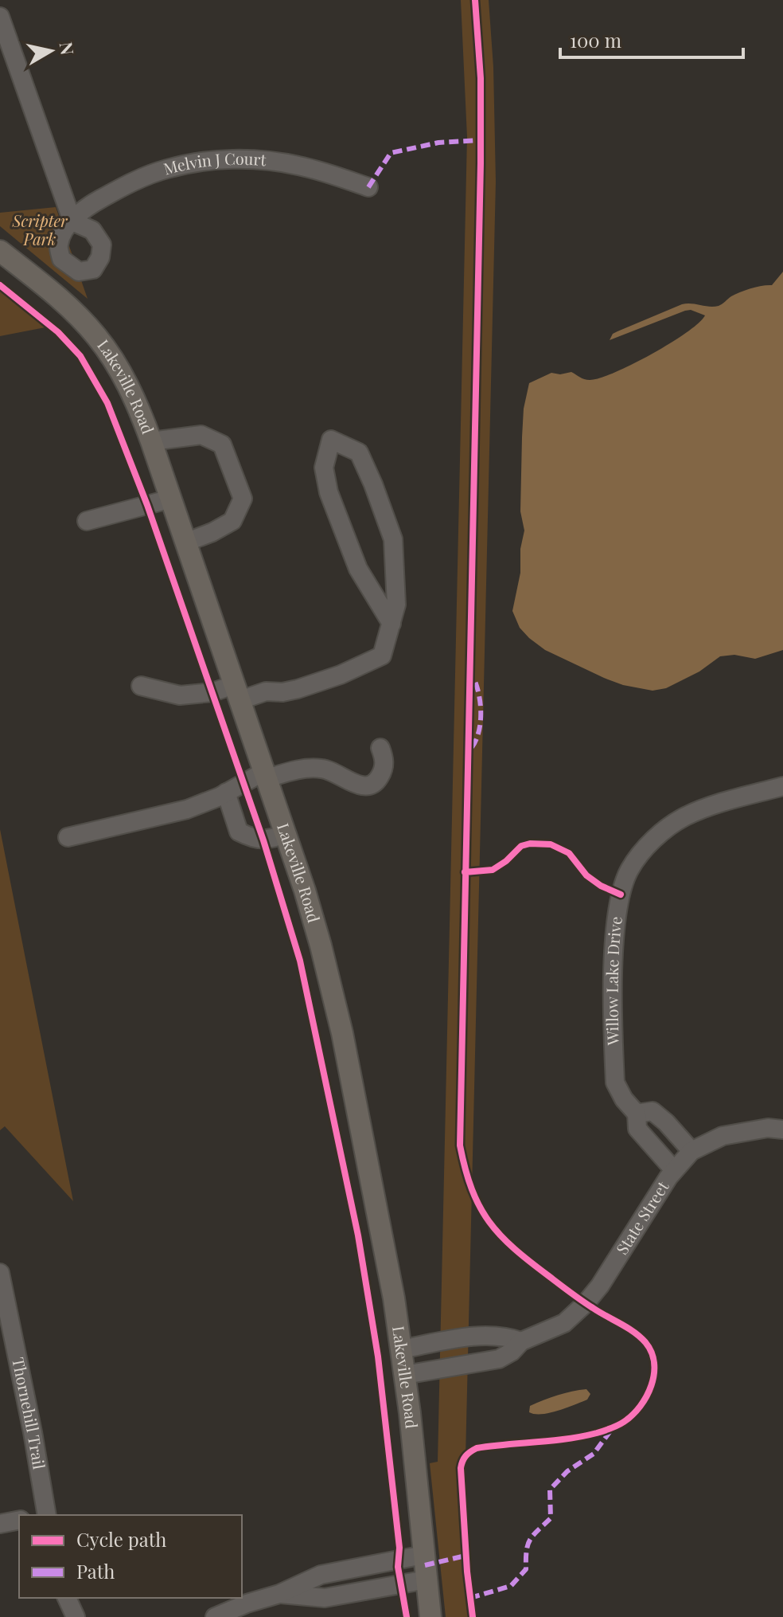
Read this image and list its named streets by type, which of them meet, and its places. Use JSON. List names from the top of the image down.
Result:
{
  "streets": {
    "main road": ["Lakeville Road"],
    "street": [
      "Melvin J Court",
      "Willow Lake Drive",
      "State Street",
      "Thornehill Trail"
    ]
  },
  "crossings": [
    ["Lakeville Road", "State Street"],
    ["Willow Lake Drive", "State Street"]
  ],
  "parks": ["Scripter Park"],
  "legend": ["Cycle path", "Path"],
  "scale_bar": "100 m",
  "north": "right"
}
